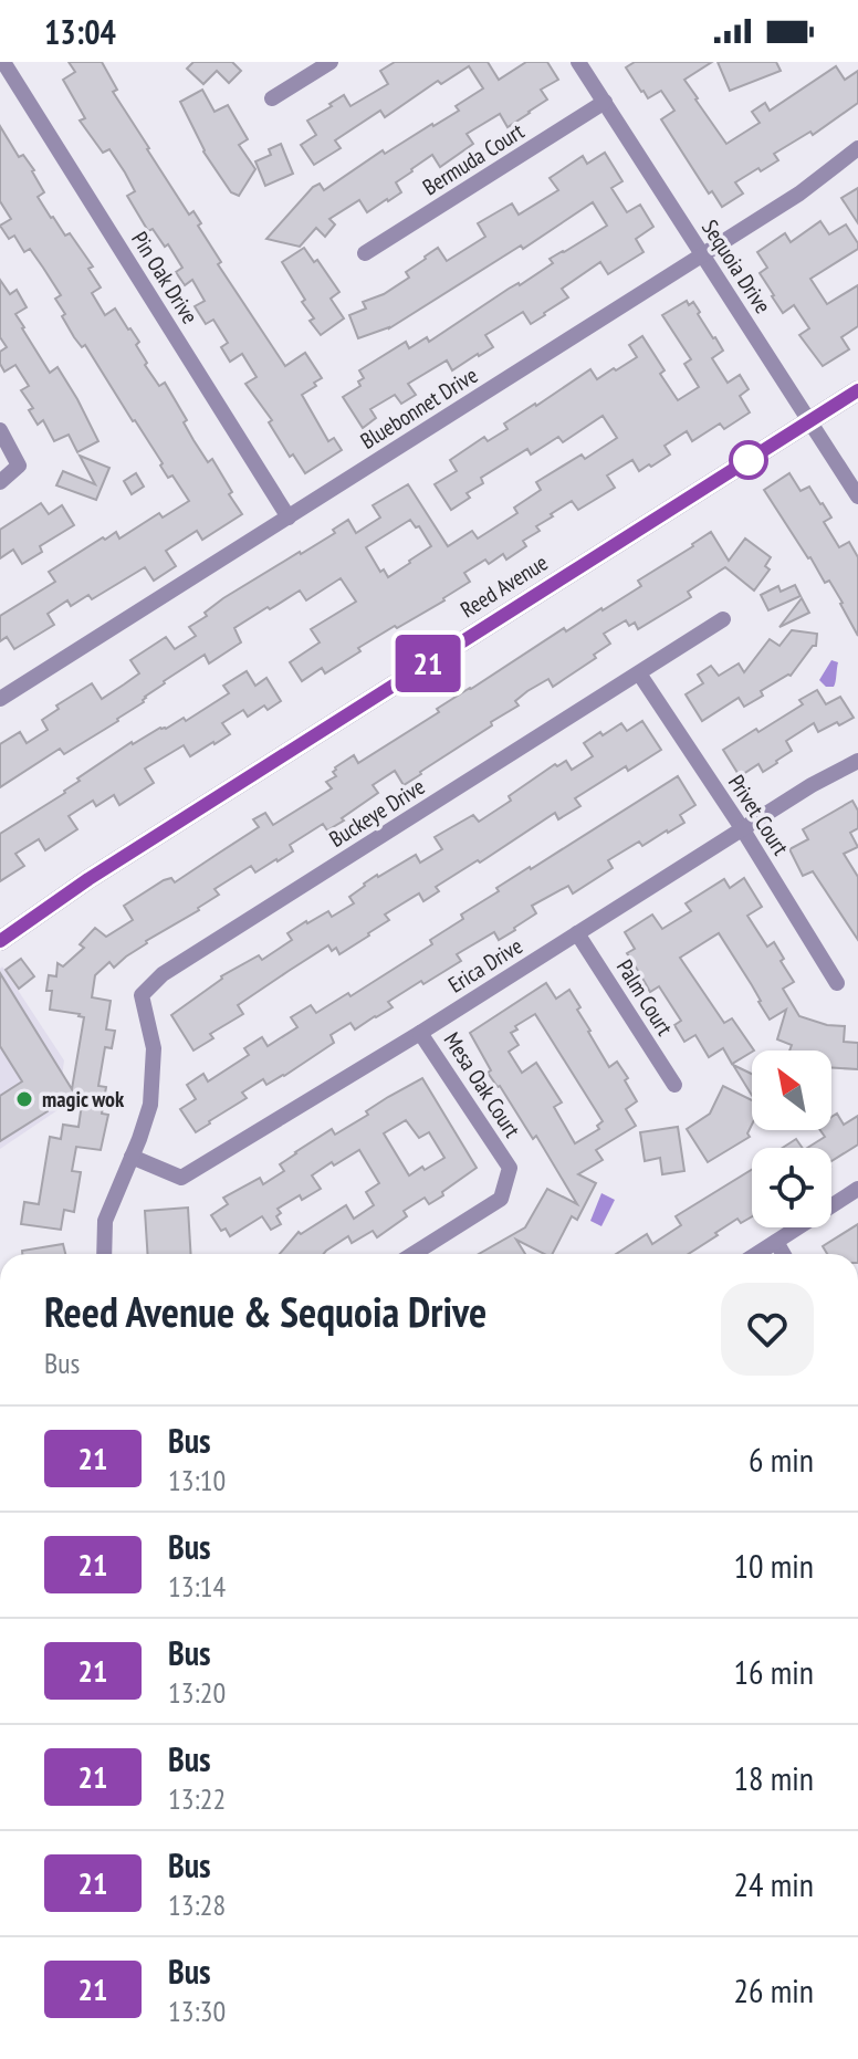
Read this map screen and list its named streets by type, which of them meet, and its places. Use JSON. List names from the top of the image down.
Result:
{
  "streets": {
    "main road": ["Reed Avenue"],
    "street": [
      "Bermuda Court",
      "Sequoia Drive",
      "Pin Oak Drive",
      "Bluebonnet Drive",
      "Buckeye Drive",
      "Privet Court",
      "Erica Drive",
      "Palm Court",
      "Mesa Oak Court"
    ]
  },
  "crossings": [
    ["Bermuda Court", "Sequoia Drive"],
    ["Sequoia Drive", "Bluebonnet Drive"],
    ["Sequoia Drive", "Reed Avenue"],
    ["Pin Oak Drive", "Bluebonnet Drive"],
    ["Buckeye Drive", "Privet Court"],
    ["Buckeye Drive", "Erica Drive"],
    ["Privet Court", "Erica Drive"],
    ["Erica Drive", "Palm Court"],
    ["Erica Drive", "Mesa Oak Court"]
  ],
  "places": ["magic wok"],
  "lines": ["bus line 21"],
  "north": "top left",
  "page": {
    "status": "13:04",
    "on_map": "21",
    "heading": ["Reed Avenue & Sequoia Drive", "Bus"],
    "list": [
      {
        "mark": "21",
        "name": "Bus",
        "note": "13:10",
        "value": "6 min"
      },
      {
        "mark": "21",
        "name": "Bus",
        "note": "13:14",
        "value": "10 min"
      },
      {
        "mark": "21",
        "name": "Bus",
        "note": "13:20",
        "value": "16 min"
      },
      {
        "mark": "21",
        "name": "Bus",
        "note": "13:22",
        "value": "18 min"
      },
      {
        "mark": "21",
        "name": "Bus",
        "note": "13:28",
        "value": "24 min"
      },
      {
        "mark": "21",
        "name": "Bus",
        "note": "13:30",
        "value": "26 min"
      }
    ]
  }
}
